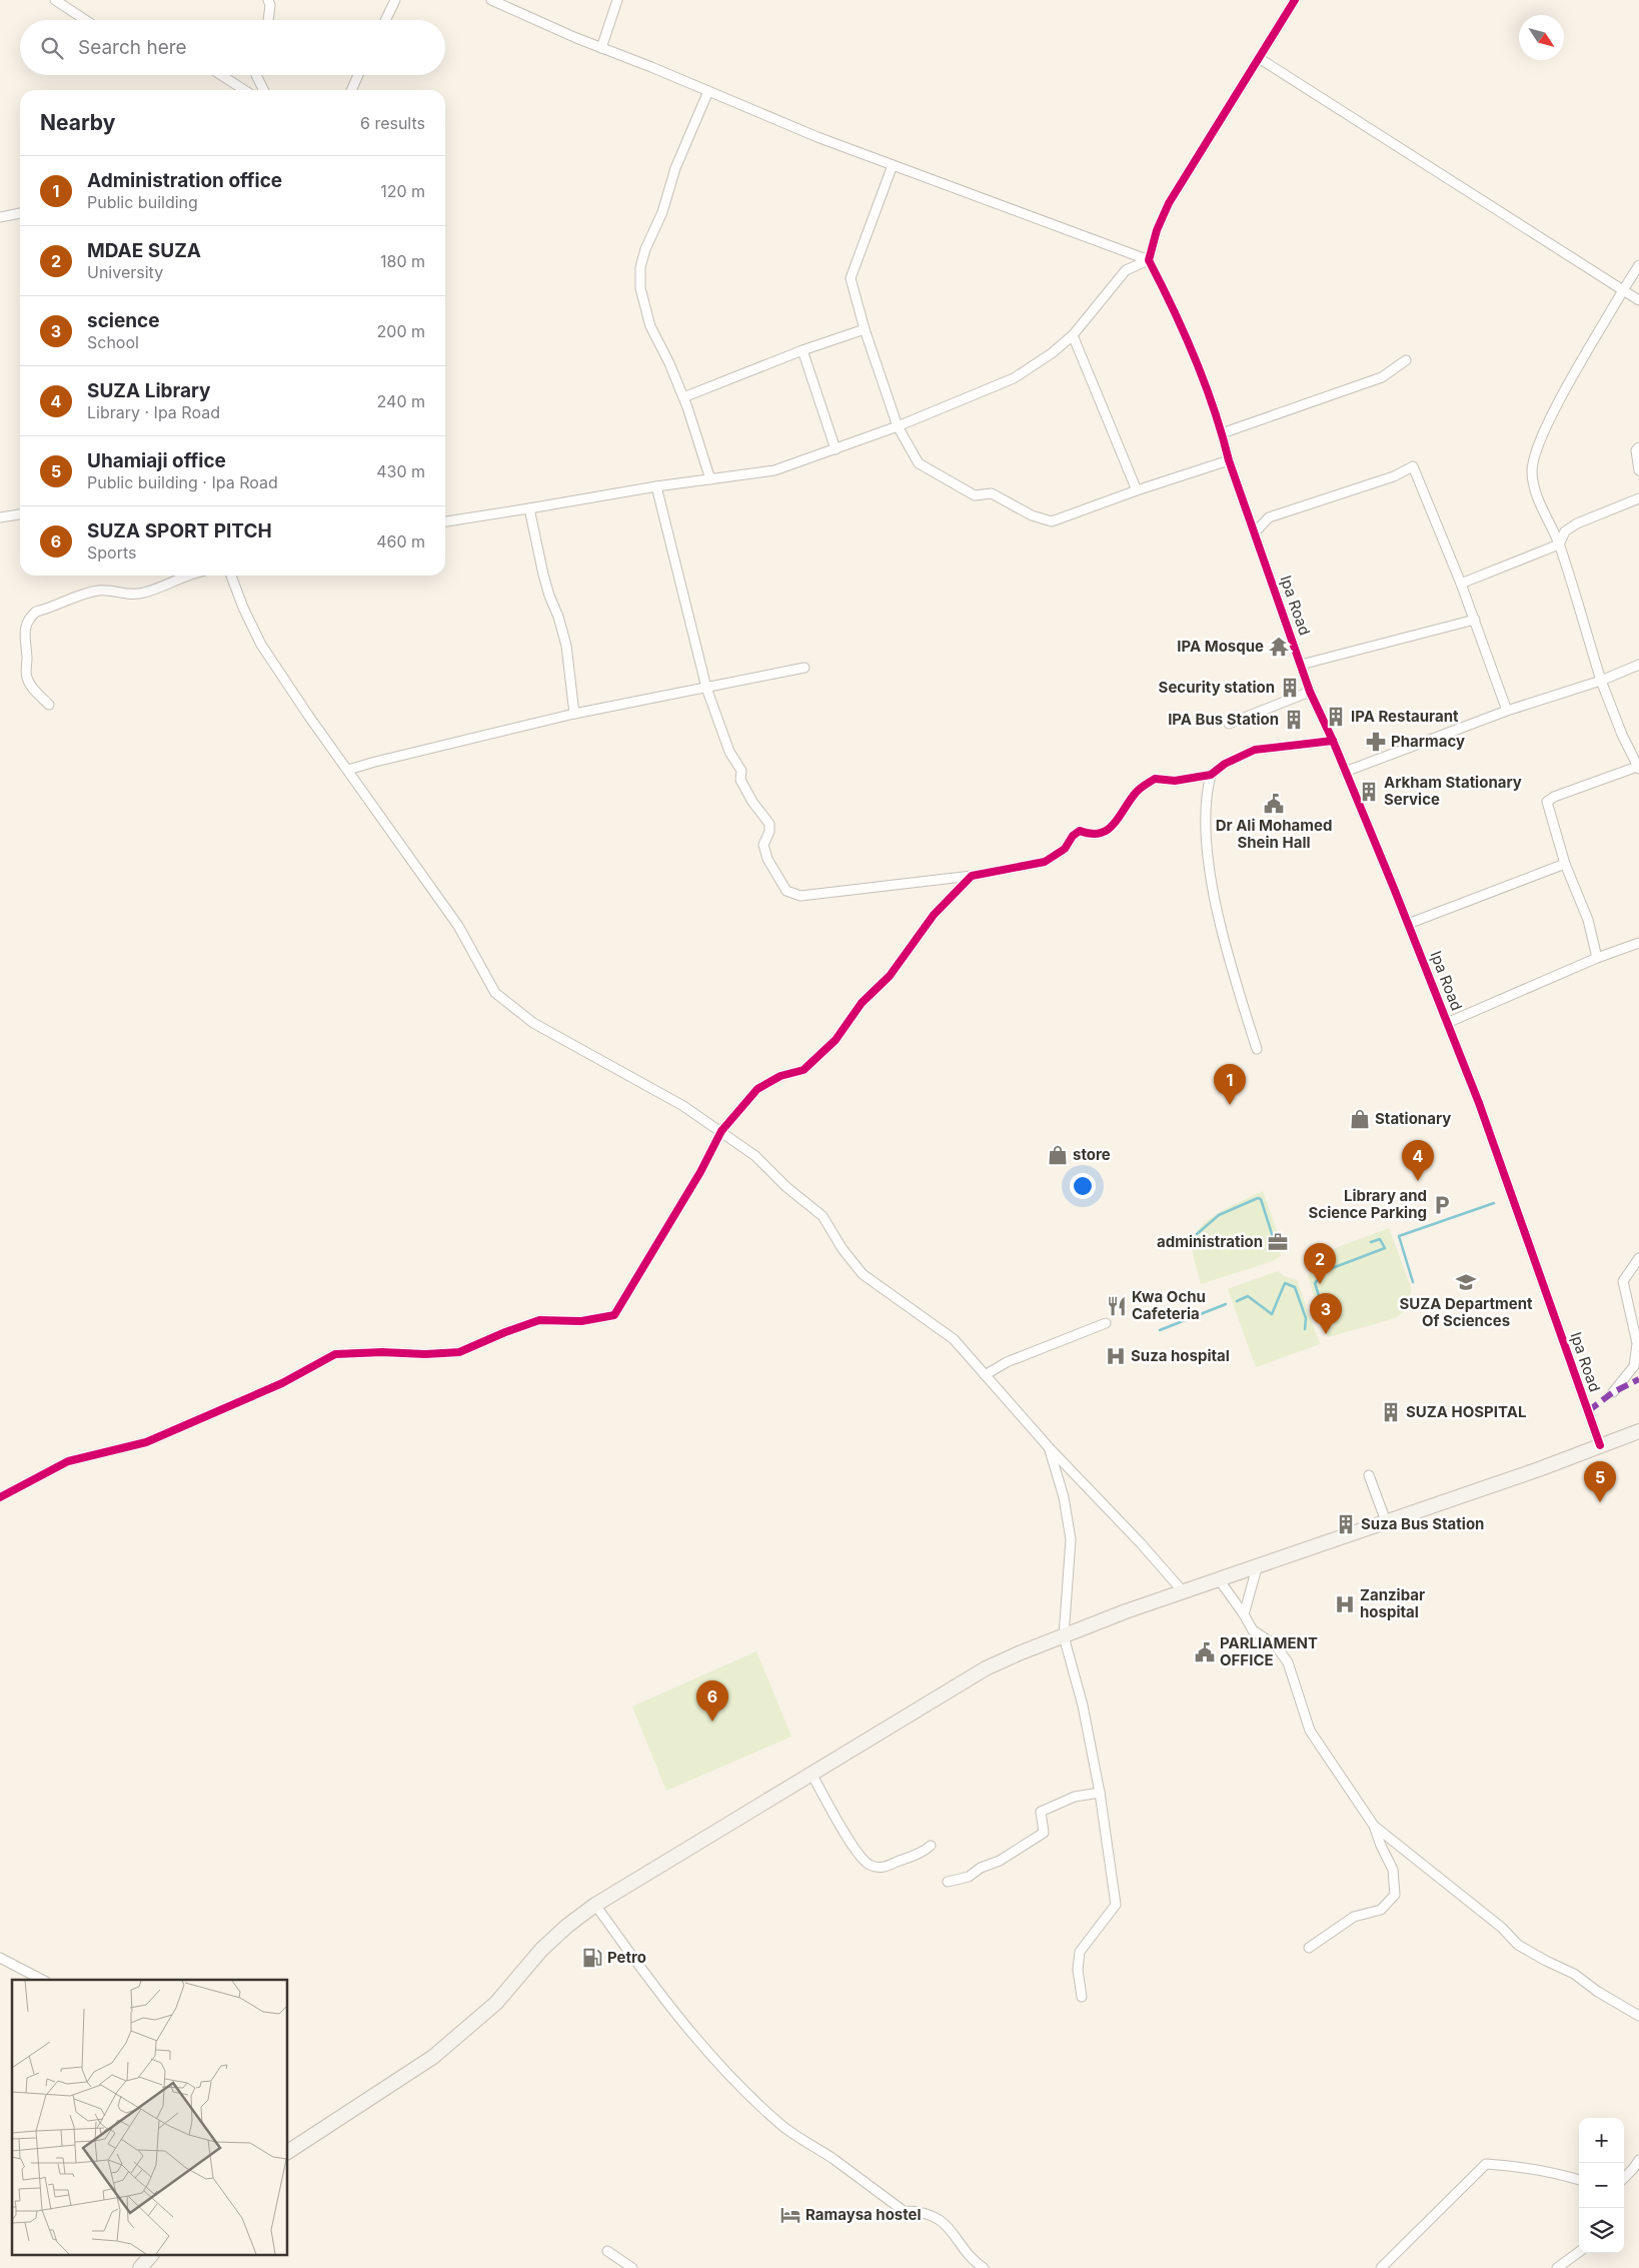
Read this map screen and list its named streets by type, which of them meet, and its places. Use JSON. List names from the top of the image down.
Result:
{
  "streets": {
    "street": ["Ipa Road"]
  },
  "places": {
    "temple": ["IPA Mosque"],
    "building": [
      "Security station",
      "IPA Restaurant",
      "IPA Bus Station",
      "Arkham Stationary Service",
      "SUZA HOSPITAL",
      "Suza Bus Station"
    ],
    "pharmacy": ["Pharmacy"],
    "public building": ["Dr Ali Mohamed Shein Hall", "PARLIAMENT OFFICE"],
    "shop": ["Stationary", "store"],
    "parking": ["Library and Science Parking"],
    "office": ["administration"],
    "school or university": ["SUZA Department Of Sciences"],
    "restaurant": ["Kwa Ochu Cafeteria"],
    "hospital": ["Suza hospital", "Zanzibar hospital"],
    "fuel station": ["Petro"],
    "hotel": ["Ramaysa hostel"]
  },
  "north": "bottom right",
  "page": {
    "search": "Search here",
    "heading": ["Nearby", "6 results"],
    "list": [
      {
        "mark": "1",
        "name": "Administration office",
        "note": "Public building",
        "value": "120 m"
      },
      {
        "mark": "2",
        "name": "MDAE SUZA",
        "note": "University",
        "value": "180 m"
      },
      {
        "mark": "3",
        "name": "science",
        "note": "School",
        "value": "200 m"
      },
      {
        "mark": "4",
        "name": "SUZA Library",
        "note": "Library · Ipa Road",
        "value": "240 m"
      },
      {
        "mark": "5",
        "name": "Uhamiaji office",
        "note": "Public building · Ipa Road",
        "value": "430 m"
      },
      {
        "mark": "6",
        "name": "SUZA SPORT PITCH",
        "note": "Sports",
        "value": "460 m"
      }
    ],
    "pins": [
      "1",
      "4",
      "2",
      "3",
      "5",
      "6"
    ],
    "map_buttons": ["+", "−"]
  }
}
